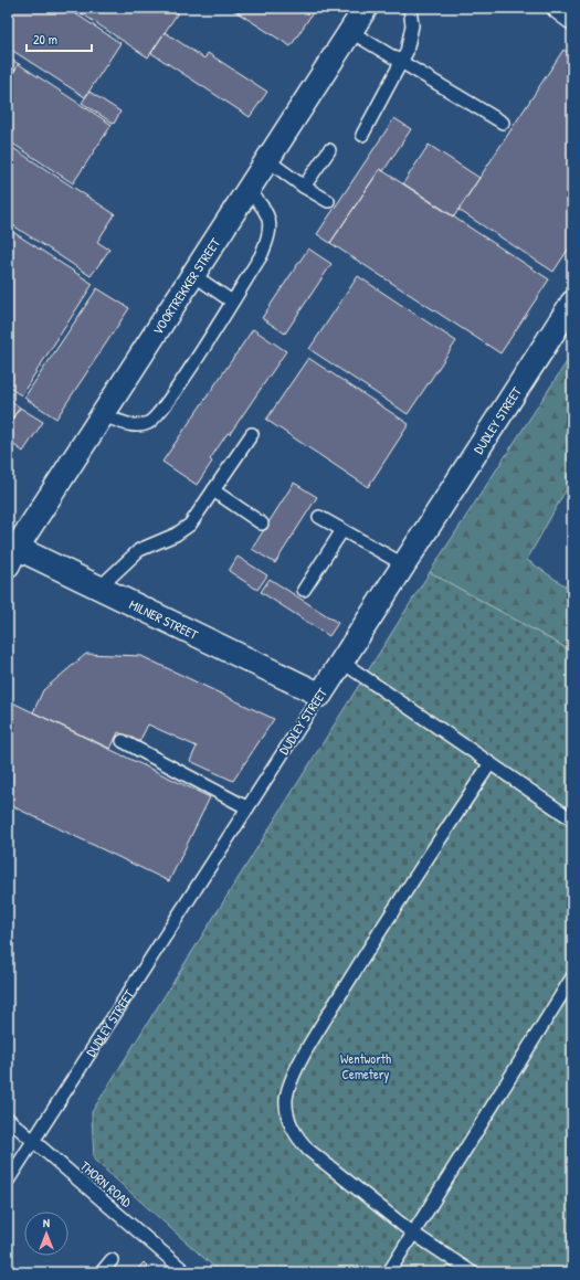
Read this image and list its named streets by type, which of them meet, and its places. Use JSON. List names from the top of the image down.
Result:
{
  "streets": {
    "street": ["VOORTREKKER STREET", "DUDLEY STREET", "MILNER STREET"],
    "lane": ["THORN ROAD"]
  },
  "crossings": [
    ["VOORTREKKER STREET", "MILNER STREET"],
    ["DUDLEY STREET", "MILNER STREET"],
    ["DUDLEY STREET", "THORN ROAD"]
  ],
  "parks": ["Wentworth Cemetery"],
  "scale_bar": "20 m",
  "north": "top"
}
